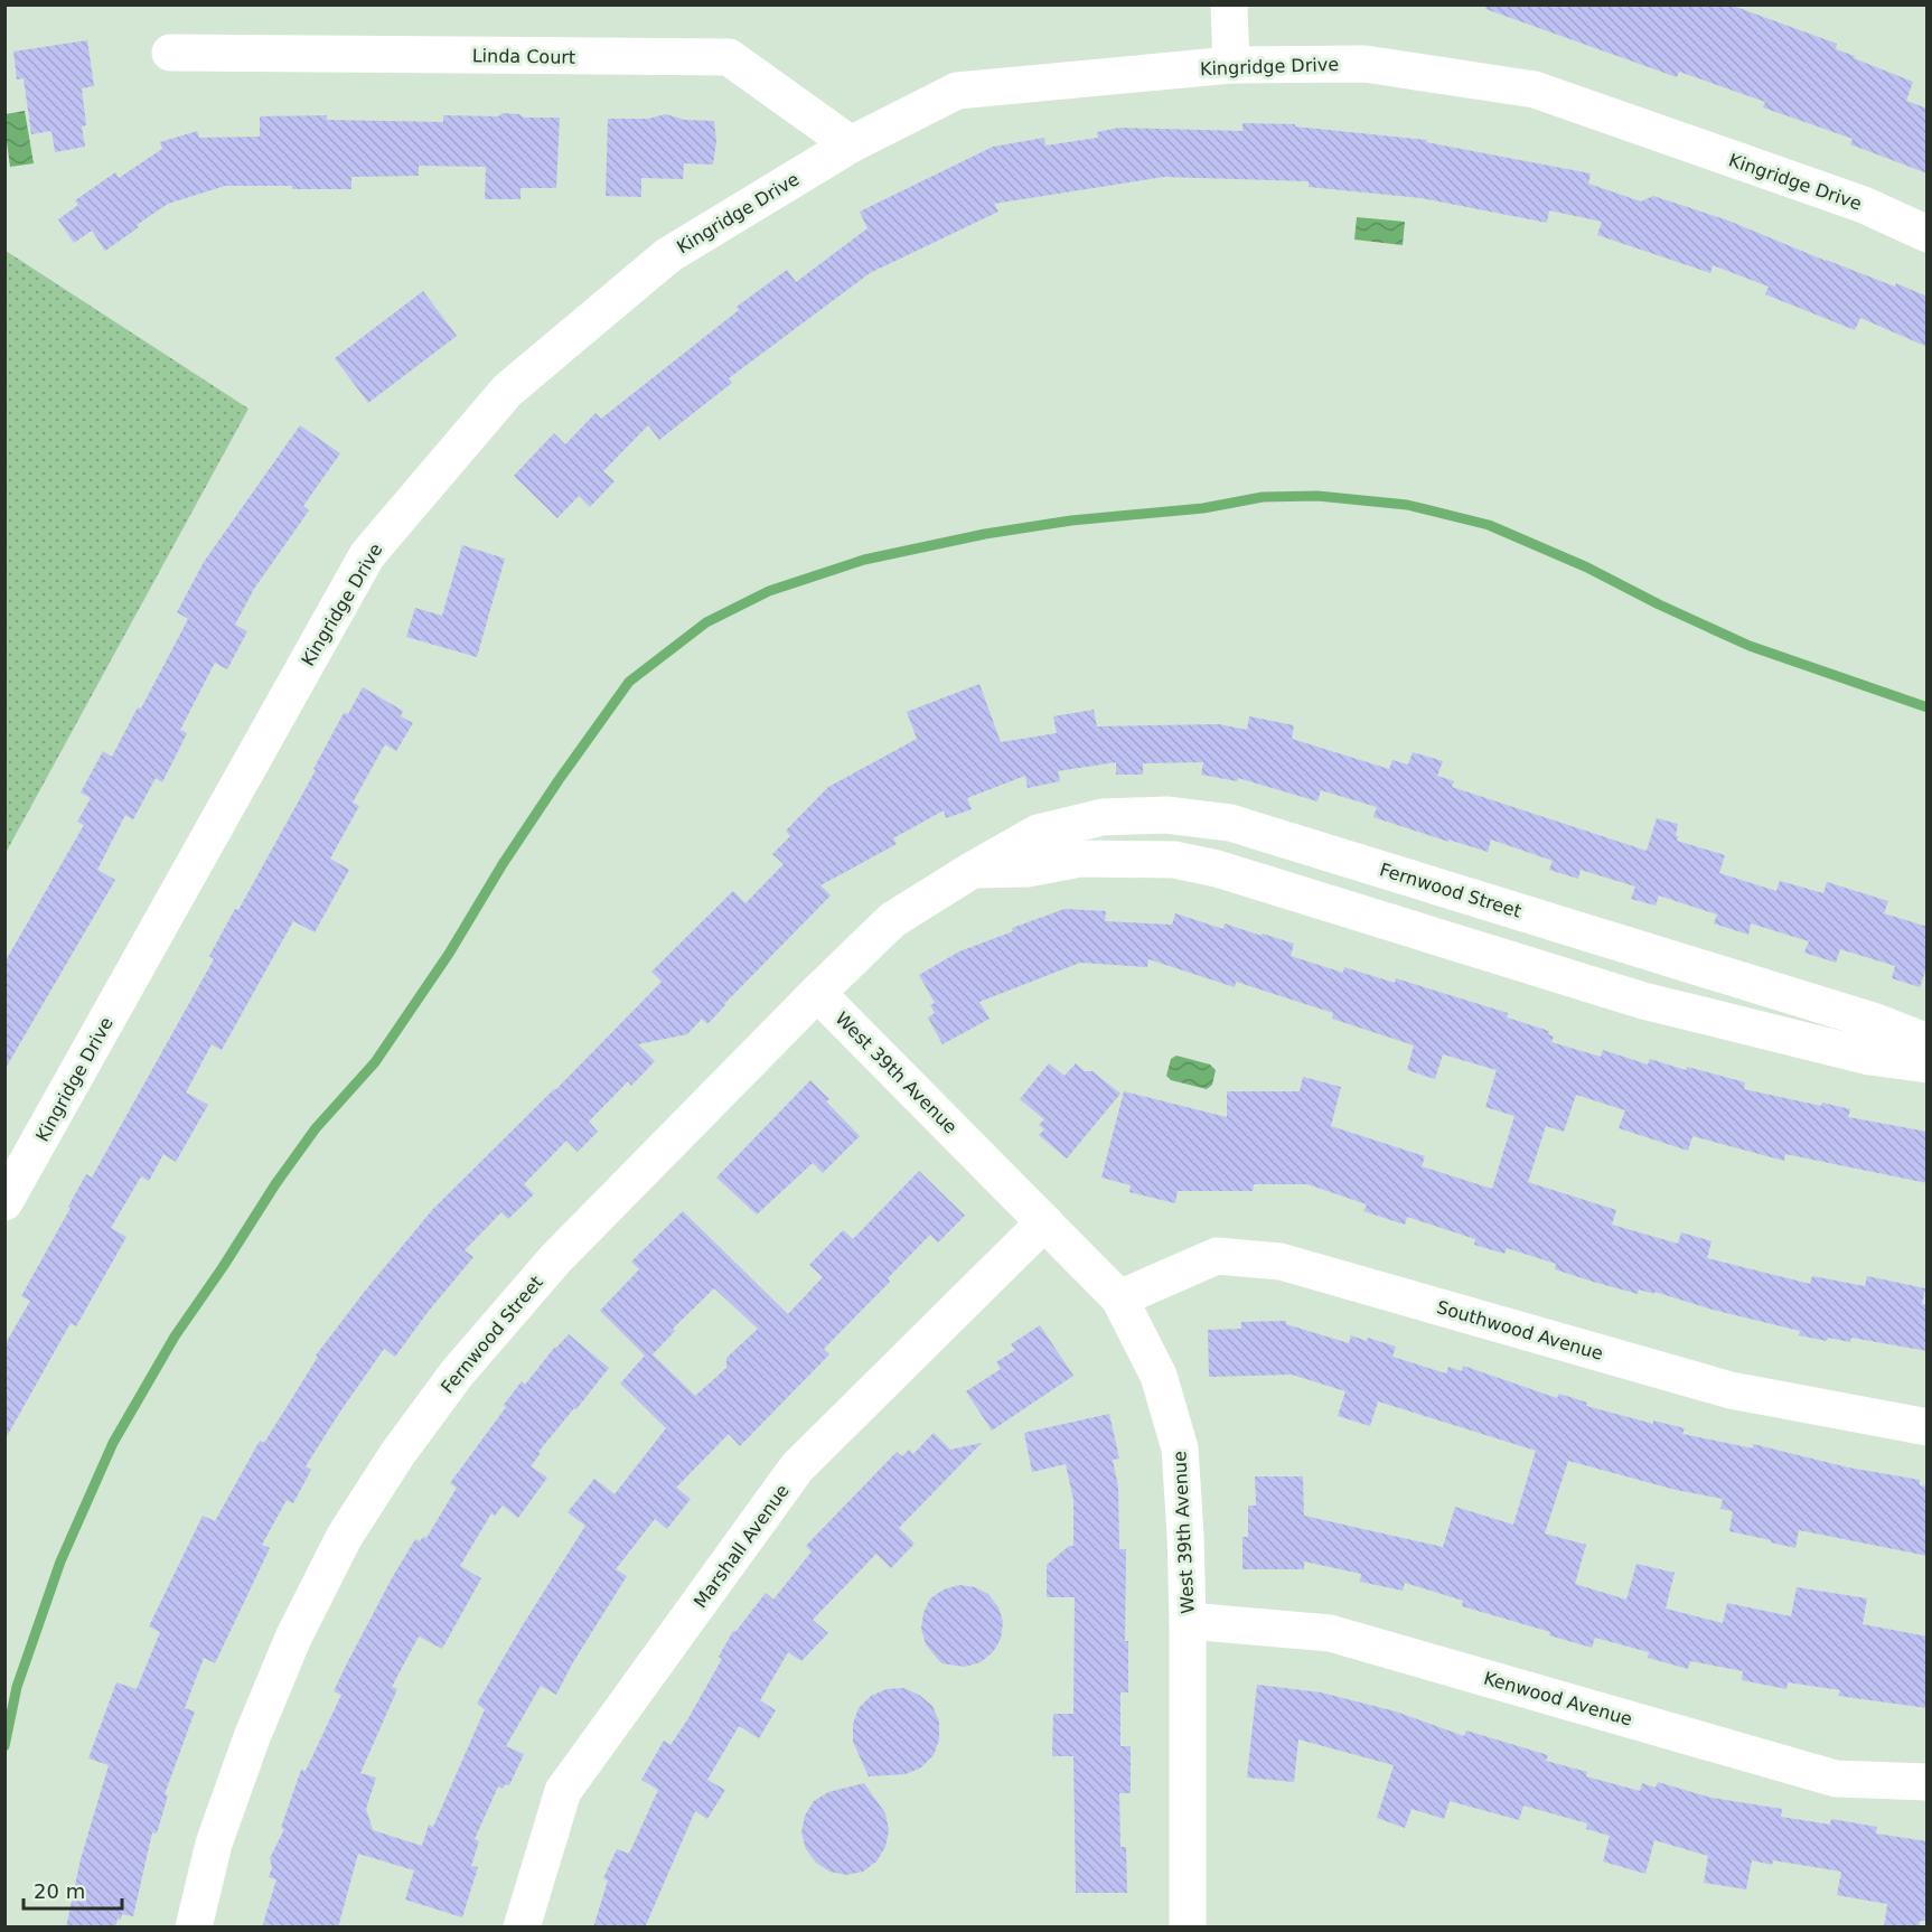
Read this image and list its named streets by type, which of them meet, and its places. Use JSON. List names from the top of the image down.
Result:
{
  "streets": {
    "street": [
      "Linda Court",
      "Kingridge Drive",
      "Fernwood Street",
      "West 39th Avenue",
      "Southwood Avenue",
      "Marshall Avenue",
      "Kenwood Avenue"
    ]
  },
  "crossings": [
    ["Linda Court", "Kingridge Drive"],
    ["Fernwood Street", "West 39th Avenue"],
    ["West 39th Avenue", "Southwood Avenue"],
    ["West 39th Avenue", "Marshall Avenue"],
    ["West 39th Avenue", "Kenwood Avenue"]
  ],
  "scale_bar": "20 m"
}
